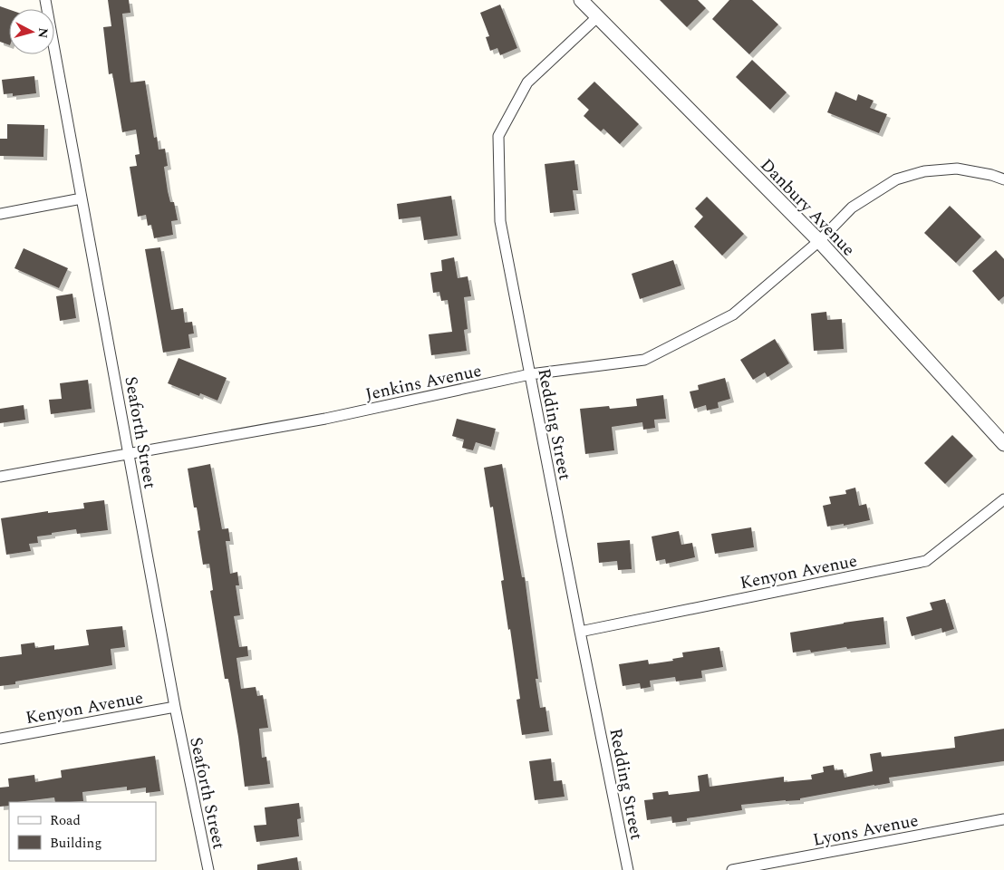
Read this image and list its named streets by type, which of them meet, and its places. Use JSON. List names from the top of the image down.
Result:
{
  "streets": {
    "street": [
      "Danbury Avenue",
      "Jenkins Avenue",
      "Redding Street",
      "Seaforth Street",
      "Kenyon Avenue",
      "Lyons Avenue"
    ]
  },
  "crossings": [
    ["Danbury Avenue", "Jenkins Avenue"],
    ["Danbury Avenue", "Redding Street"],
    ["Jenkins Avenue", "Redding Street"],
    ["Jenkins Avenue", "Seaforth Street"],
    ["Redding Street", "Kenyon Avenue"],
    ["Seaforth Street", "Kenyon Avenue"]
  ],
  "legend": ["Road", "Building"],
  "north": "right"
}
